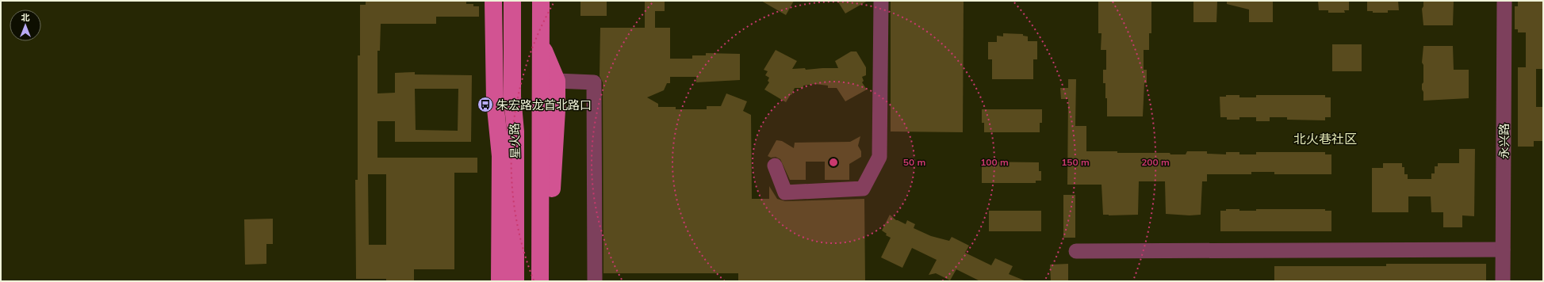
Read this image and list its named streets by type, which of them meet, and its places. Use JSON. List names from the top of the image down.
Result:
{
  "streets": {
    "main road": ["星火路"],
    "street": ["永兴路"]
  },
  "districts": ["北火巷社区"],
  "places": {
    "bus stop": ["朱宏路龙首北路口"]
  },
  "north": "top",
  "rings": [
    "50 m",
    "100 m",
    "150 m",
    "200 m"
  ]
}
